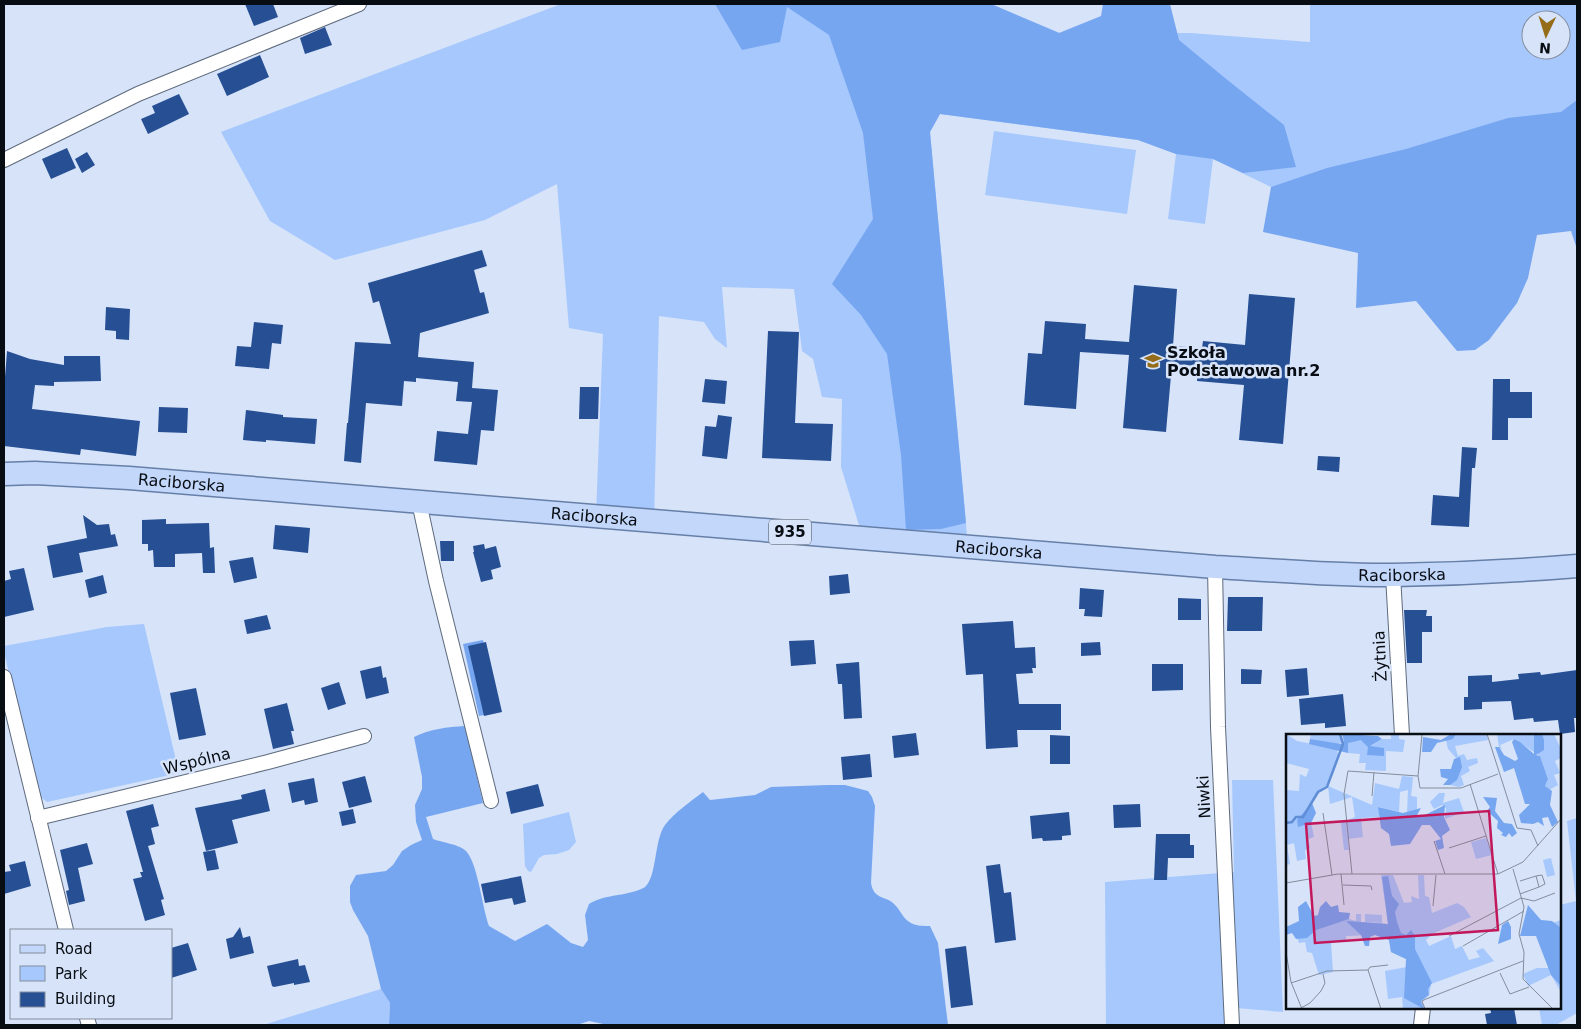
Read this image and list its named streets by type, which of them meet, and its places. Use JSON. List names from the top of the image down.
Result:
{
  "streets": {
    "main road": ["Raciborska", "935"],
    "street": ["Żytnia", "Wspólna", "Niwki"]
  },
  "crossings": [
    ["Raciborska", "Żytnia"],
    ["Raciborska", "Niwki"]
  ],
  "places": {
    "school or university": ["Szkoła Podstawowa nr.2"]
  },
  "legend": ["Road", "Park", "Building"],
  "north": "bottom"
}
